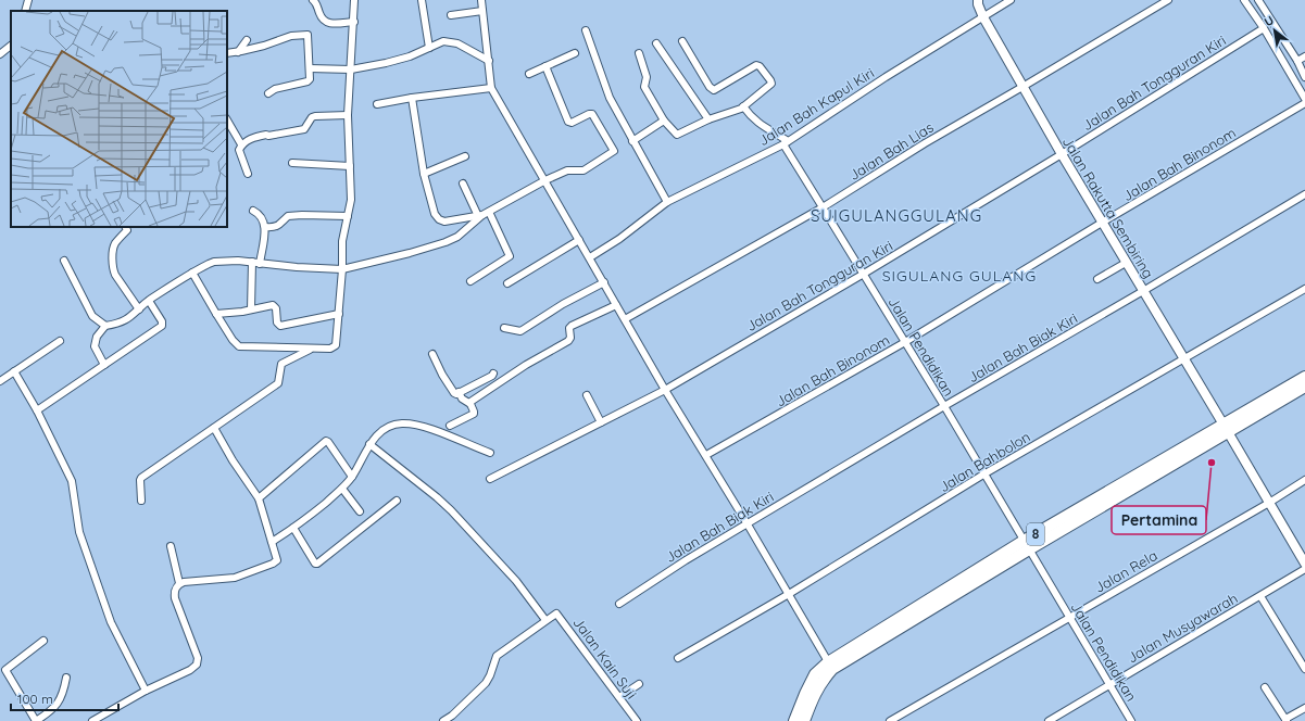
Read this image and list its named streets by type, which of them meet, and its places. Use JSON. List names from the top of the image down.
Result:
{
  "streets": {
    "highway": ["8"],
    "main road": ["Jalan Rakutta Sembiring"],
    "street": [
      "Jalan Bah Tongguran Kiri",
      "Jalan Bah Kapul Kiri",
      "Jalan Bah Lias",
      "Jalan Bah Binonom",
      "Jalan Pendidikan",
      "Jalan Bah Biak Kiri",
      "Jalan Bahbolon",
      "Jalan Rela",
      "Jalan Musyawarah",
      "Jalan Kain Suji"
    ]
  },
  "crossings": [
    ["Jalan Bah Tongguran Kiri", "Jalan Rakutta Sembiring"],
    ["Jalan Bah Tongguran Kiri", "Jalan Pendidikan"],
    ["Jalan Bah Kapul Kiri", "Jalan Rakutta Sembiring"],
    ["Jalan Bah Kapul Kiri", "Jalan Pendidikan"],
    ["Jalan Bah Lias", "Jalan Rakutta Sembiring"],
    ["Jalan Bah Lias", "Jalan Pendidikan"],
    ["Jalan Bah Binonom", "Jalan Rakutta Sembiring"],
    ["Jalan Bah Binonom", "Jalan Pendidikan"],
    ["Jalan Rakutta Sembiring", "Jalan Bah Biak Kiri"],
    ["Jalan Rakutta Sembiring", "Jalan Bahbolon"],
    ["Jalan Rakutta Sembiring", "8"],
    ["Jalan Rakutta Sembiring", "Jalan Rela"],
    ["Jalan Pendidikan", "Jalan Bah Biak Kiri"],
    ["Jalan Pendidikan", "Jalan Bahbolon"],
    ["Jalan Pendidikan", "8"],
    ["Jalan Pendidikan", "Jalan Rela"],
    ["Jalan Pendidikan", "Jalan Musyawarah"]
  ],
  "districts": ["SUIGULANGGULANG", "SIGULANG GULANG"],
  "places": ["Pertamina"],
  "scale_bar": "100 m",
  "north": "top left"
}
